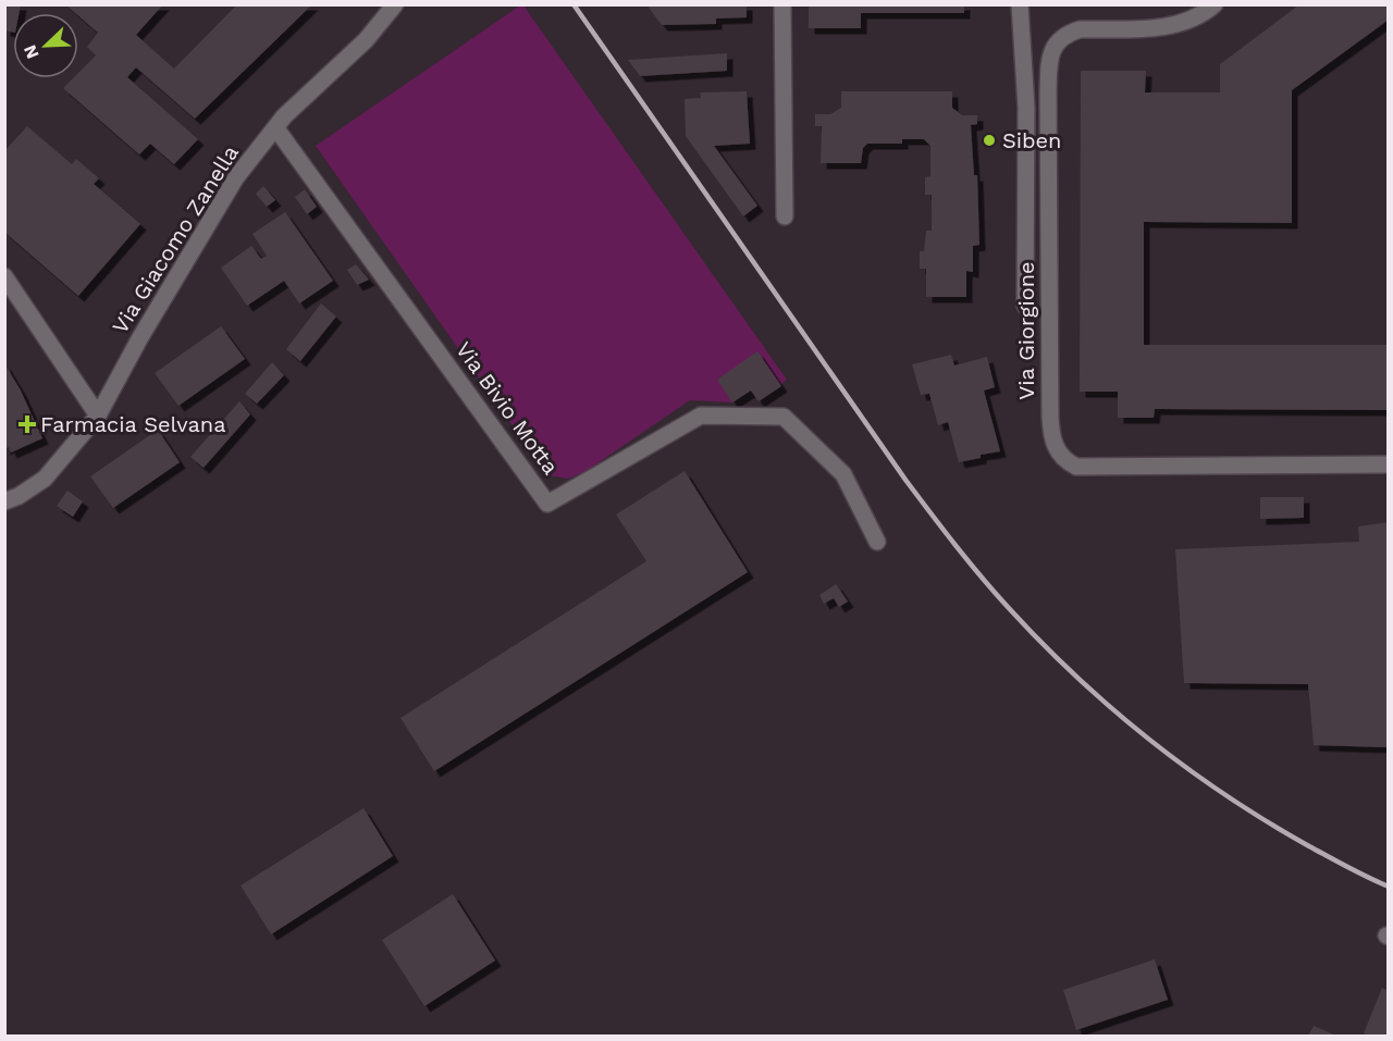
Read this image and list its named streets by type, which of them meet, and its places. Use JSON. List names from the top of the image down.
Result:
{
  "streets": {
    "street": ["Via Giacomo Zanella", "Via Giorgione", "Via Bivio Motta"]
  },
  "crossings": [
    ["Via Giacomo Zanella", "Via Bivio Motta"]
  ],
  "places": {
    "other": ["Siben"],
    "health": ["Farmacia Selvana"]
  },
  "north": "bottom left"
}
